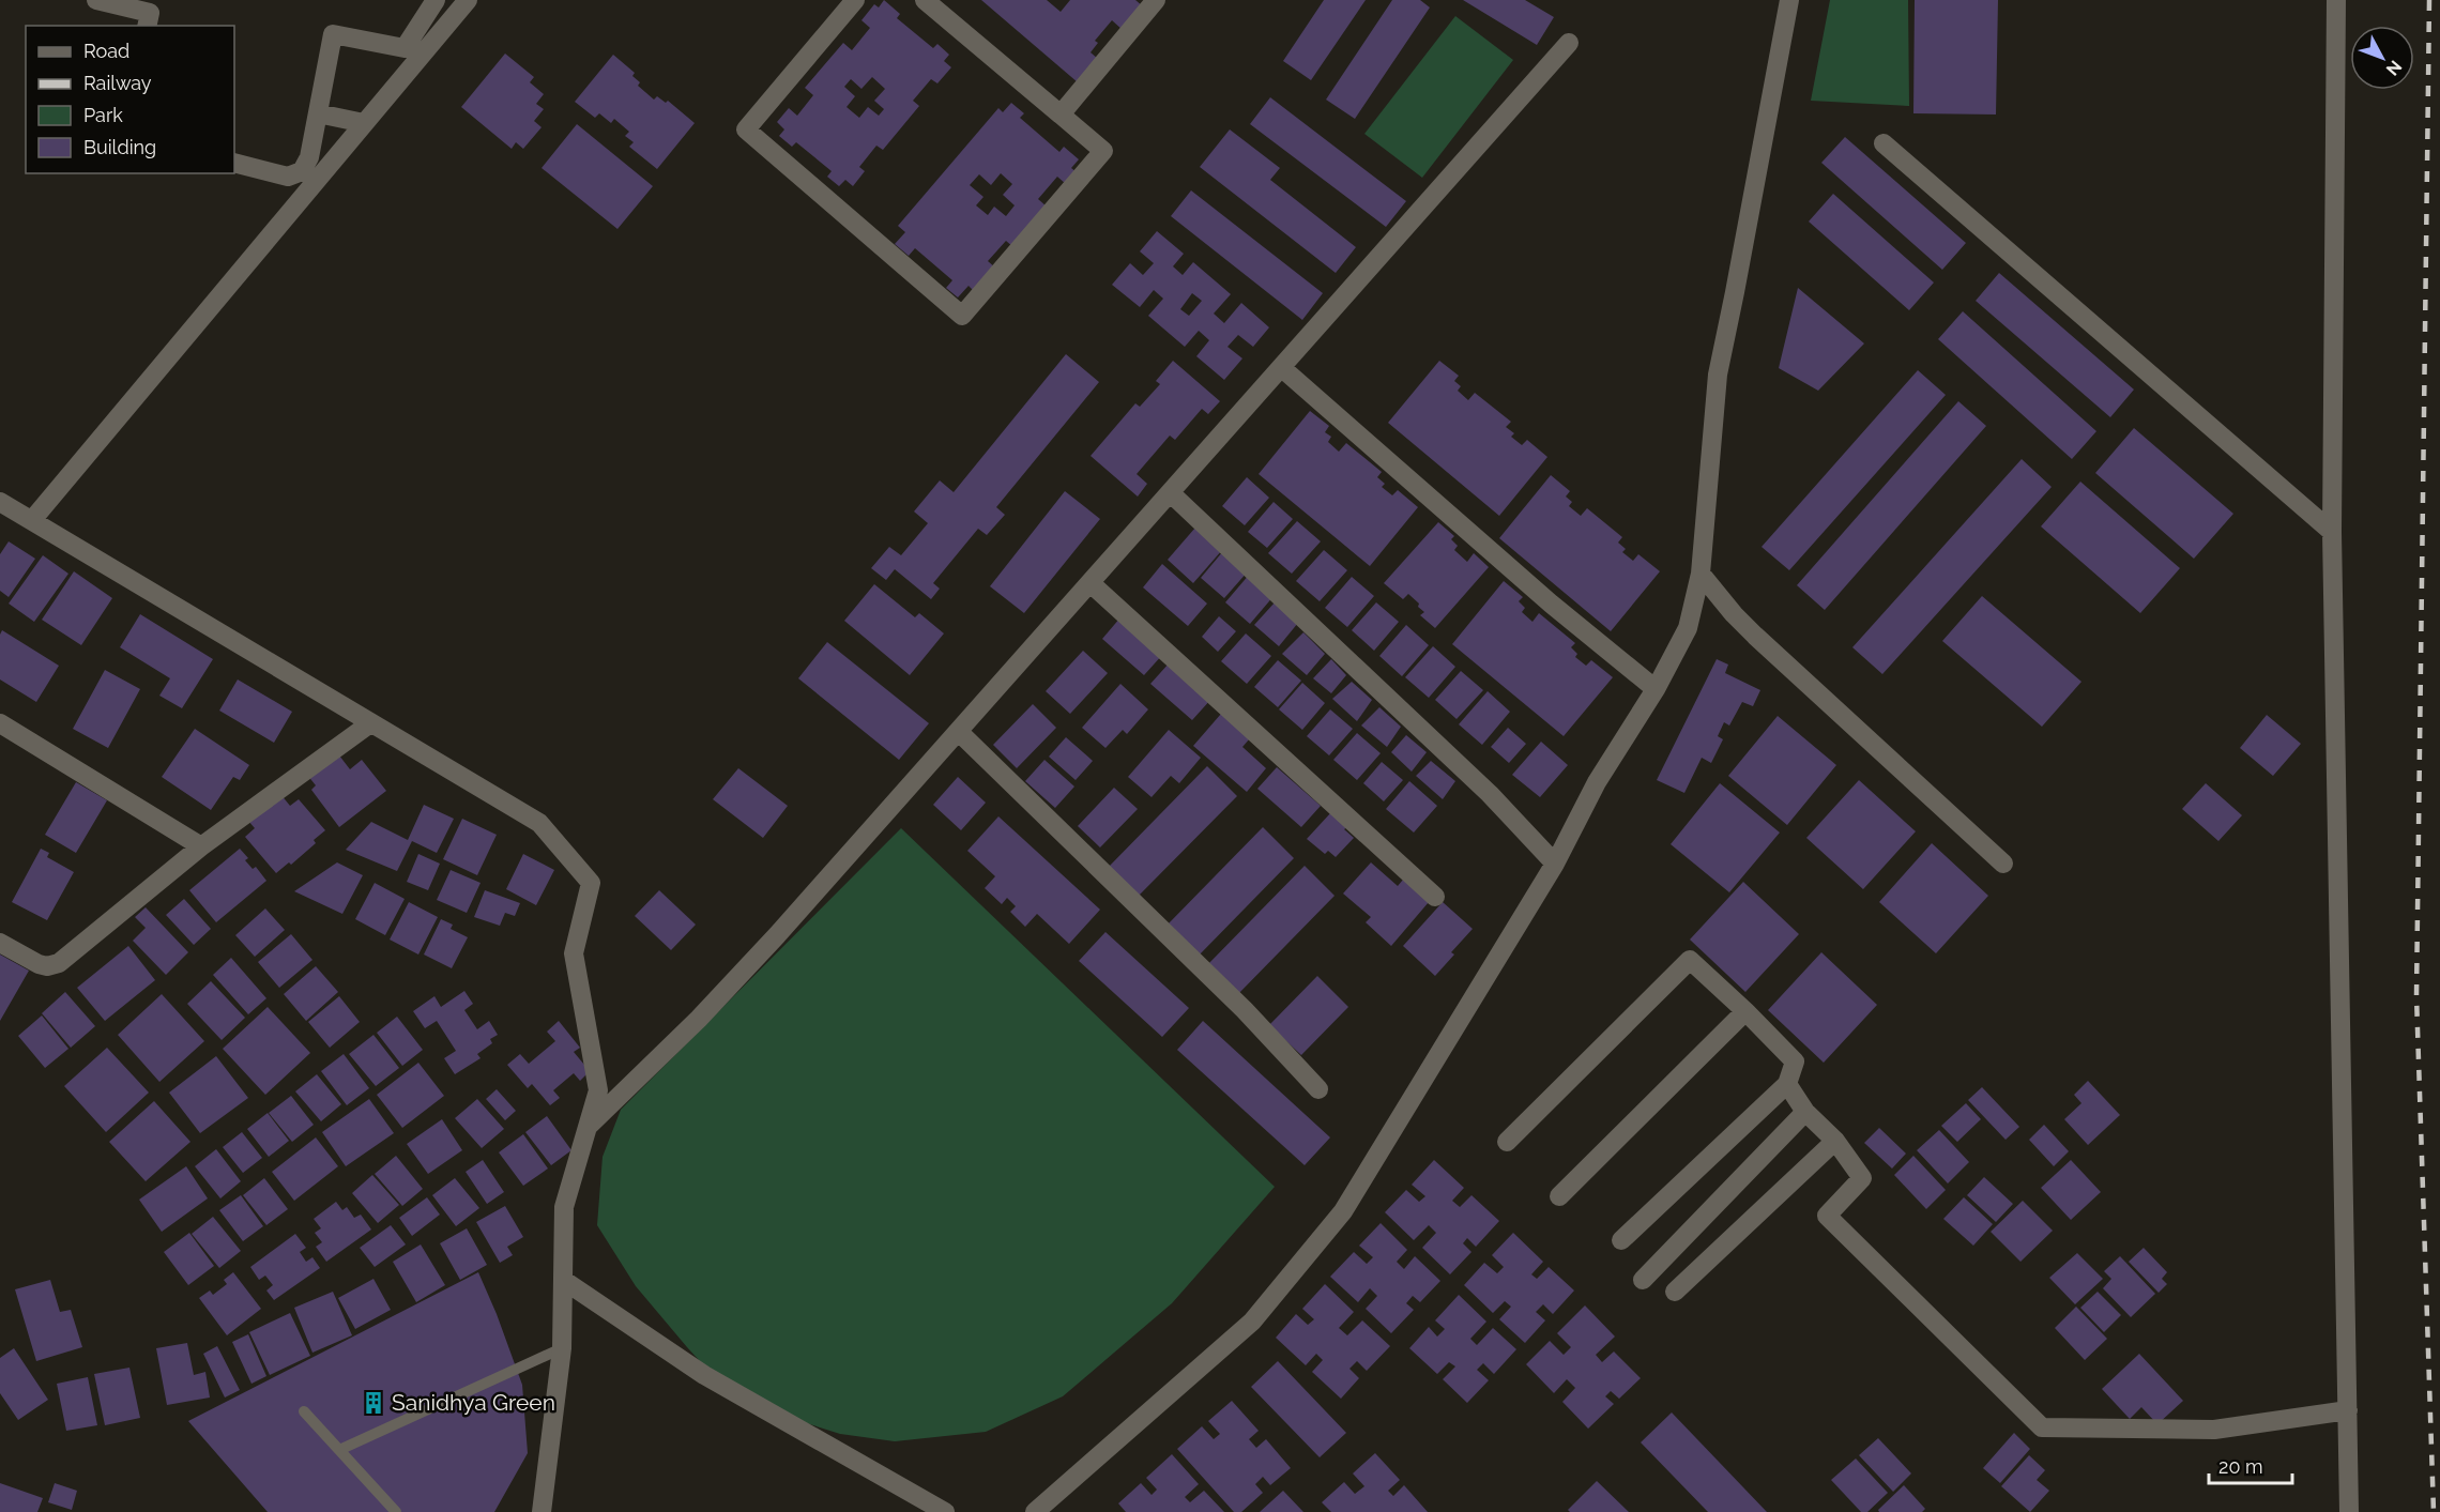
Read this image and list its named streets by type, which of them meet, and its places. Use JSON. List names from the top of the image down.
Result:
{
  "places": {
    "building": ["Sanidhya Green"]
  },
  "legend": [
    "Road",
    "Railway",
    "Park",
    "Building"
  ],
  "scale_bar": "20 m",
  "north": "bottom right"
}
